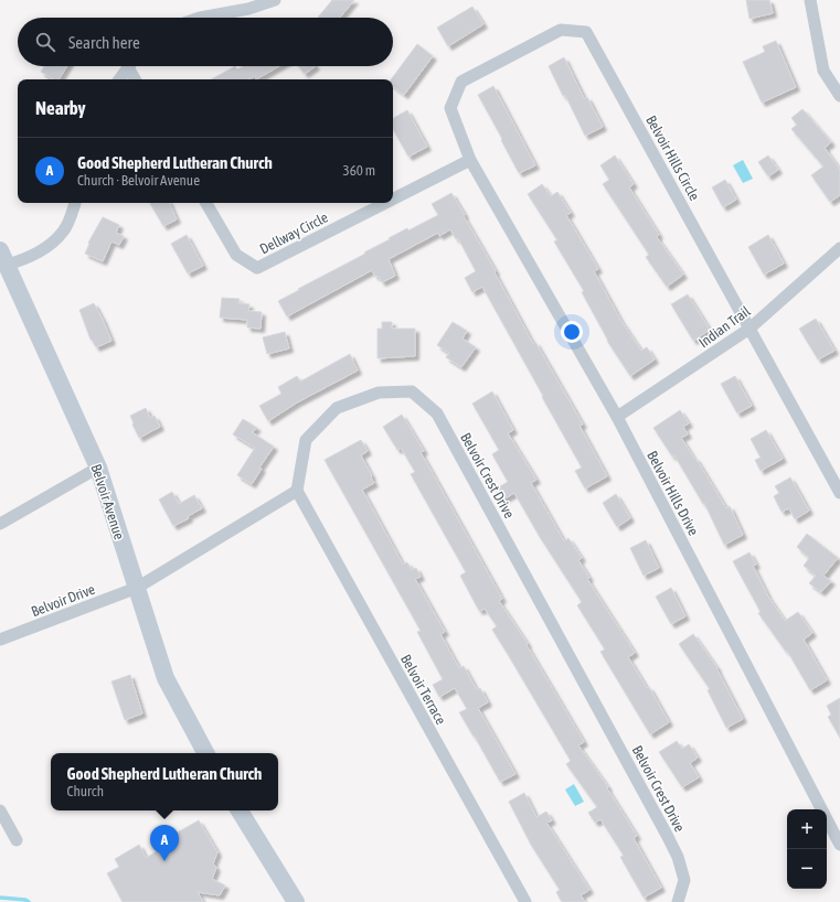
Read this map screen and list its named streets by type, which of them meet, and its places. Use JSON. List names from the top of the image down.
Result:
{
  "streets": {
    "street": [
      "Belvoir Hills Circle",
      "Dellway Circle",
      "Indian Trail",
      "Belvoir Crest Drive",
      "Belvoir Hills Drive",
      "Belvoir Avenue",
      "Belvoir Drive",
      "Belvoir Terrace"
    ]
  },
  "crossings": [
    ["Belvoir Hills Circle", "Dellway Circle"],
    ["Belvoir Hills Circle", "Indian Trail"],
    ["Belvoir Hills Circle", "Belvoir Hills Drive"],
    ["Dellway Circle", "Belvoir Hills Drive"],
    ["Indian Trail", "Belvoir Hills Drive"],
    ["Belvoir Crest Drive", "Belvoir Terrace"],
    ["Belvoir Avenue", "Belvoir Drive"]
  ],
  "page": {
    "search": "Search here",
    "heading": "Nearby",
    "list": [
      {
        "mark": "A",
        "name": "Good Shepherd Lutheran Church",
        "note": "Church · Belvoir Avenue",
        "value": "360 m"
      }
    ],
    "popup": ["Good Shepherd Lutheran Church", "Church"],
    "map_buttons": ["+", "−"],
    "pins": "A"
  }
}
